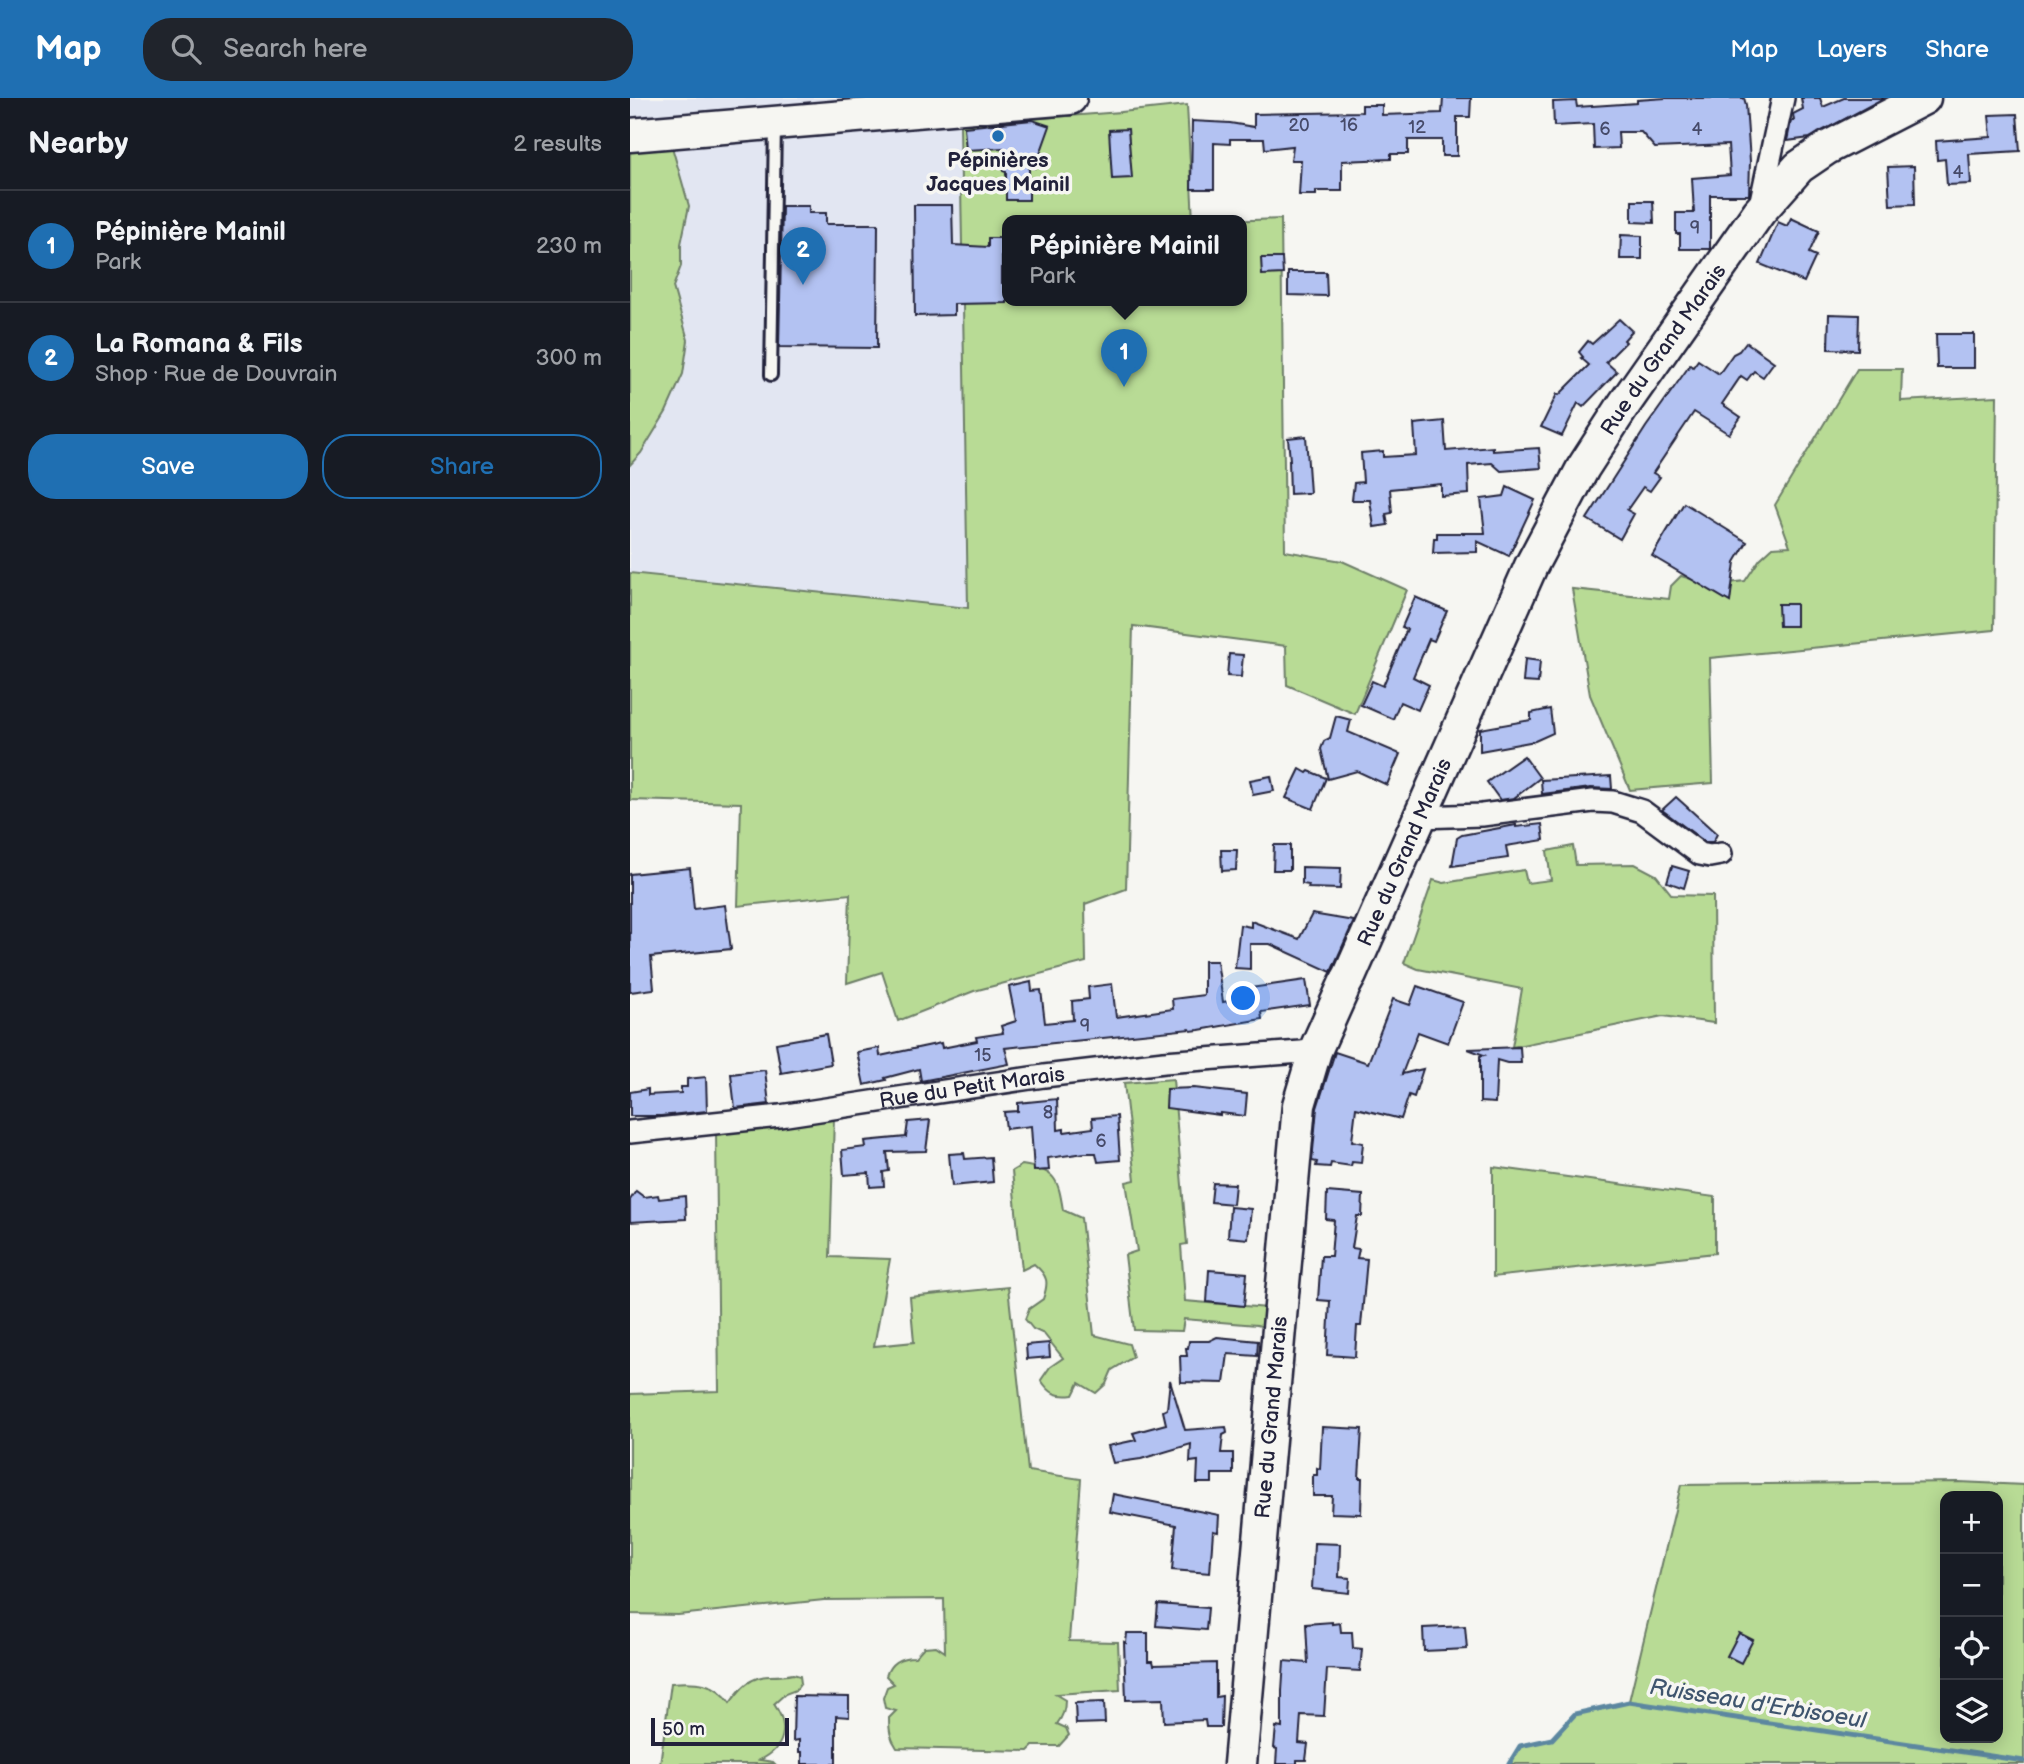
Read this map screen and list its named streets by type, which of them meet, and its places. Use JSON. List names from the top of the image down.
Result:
{
  "streets": {
    "street": ["Rue du Grand Marais", "Rue du Petit Marais"]
  },
  "crossings": [
    ["Rue du Grand Marais", "Rue du Petit Marais"]
  ],
  "water": ["Ruisseau d'Erbisoeul"],
  "places": ["Pépinières Jacques Mainil"],
  "house_numbers": [
    "20",
    "16",
    "12",
    "6",
    "4",
    "4",
    "9",
    "9",
    "15",
    "8",
    "6"
  ],
  "scale_bar": "50 m",
  "page": {
    "header": "Map",
    "search": "Search here",
    "nav": ["Map", "Layers", "Share"],
    "heading": ["Nearby", "2 results"],
    "list": [
      {
        "mark": "1",
        "name": "Pépinière Mainil",
        "note": "Park",
        "value": "230 m"
      },
      {
        "mark": "2",
        "name": "La Romana & Fils",
        "note": "Shop · Rue de Douvrain",
        "value": "300 m"
      }
    ],
    "popup": ["Pépinière Mainil", "Park"],
    "pins": ["2", "1"],
    "buttons": ["Save", "Share"],
    "map_buttons": ["+", "−"],
    "scale": "50 m"
  }
}
